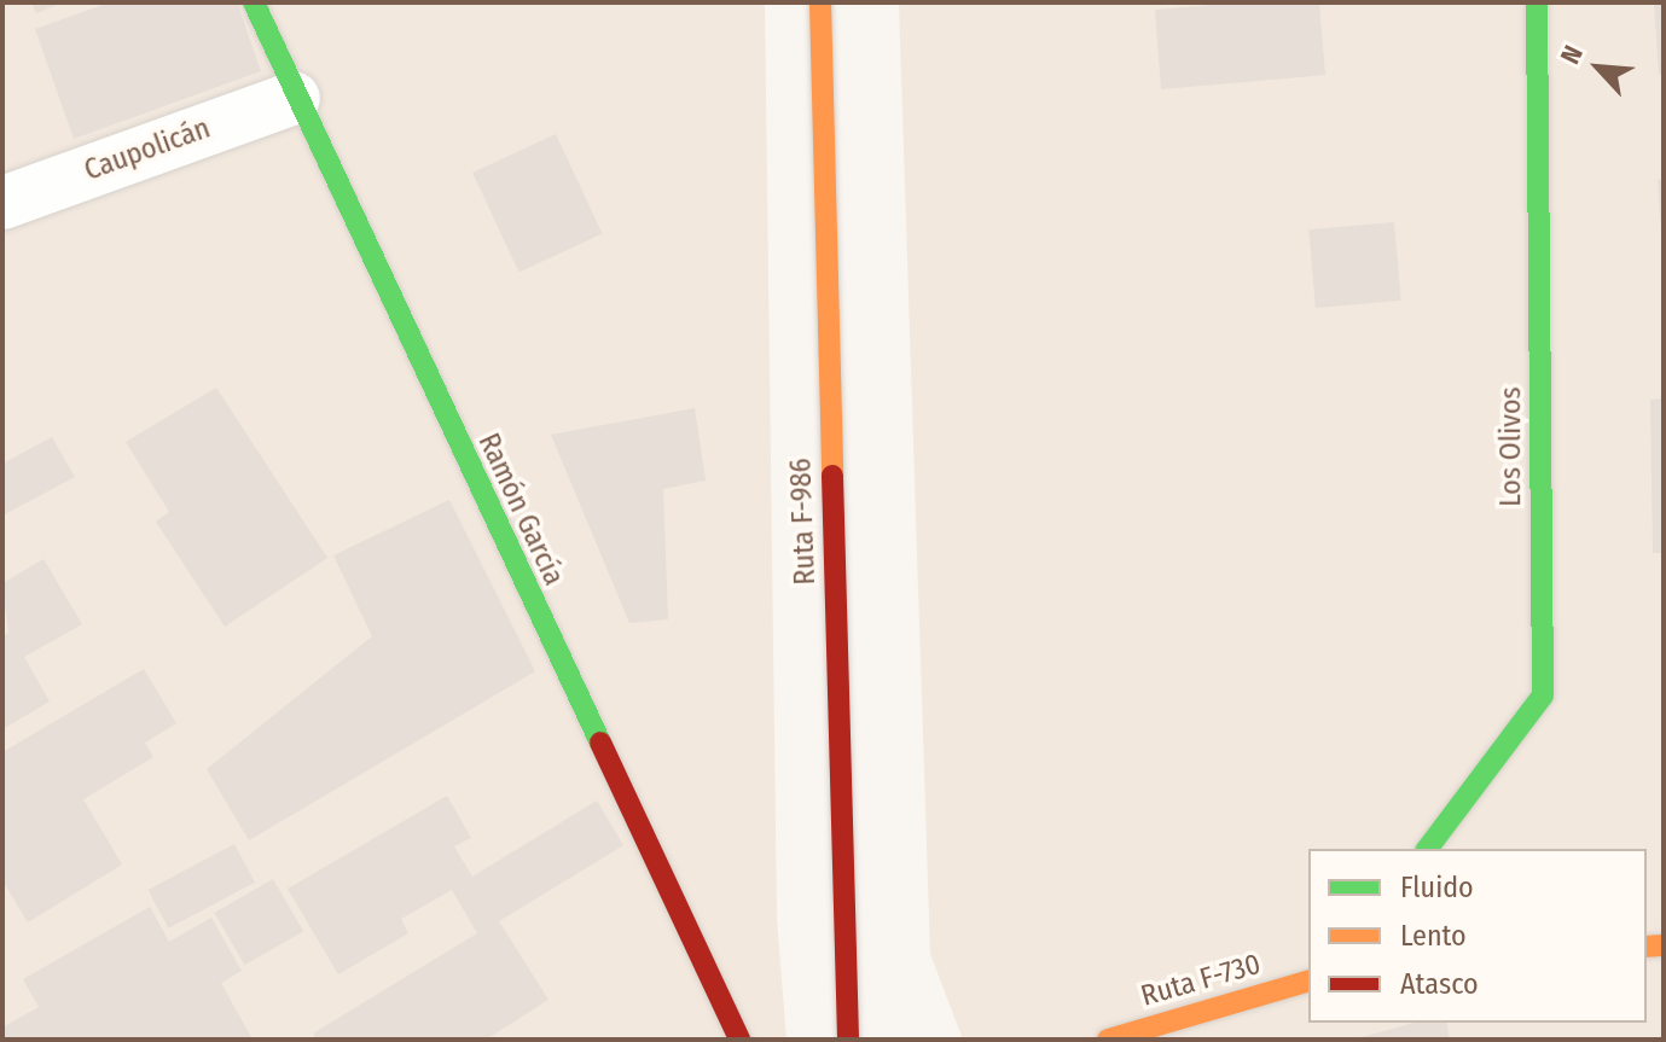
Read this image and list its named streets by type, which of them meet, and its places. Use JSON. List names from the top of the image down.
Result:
{
  "streets": {
    "street": [
      "Caupolicán",
      "Los Olivos",
      "Ramón García",
      "Ruta F-986",
      "Ruta F-730"
    ]
  },
  "crossings": [
    ["Caupolicán", "Ramón García"]
  ],
  "legend": ["Fluido", "Lento", "Atasco"],
  "north": "top left"
}
